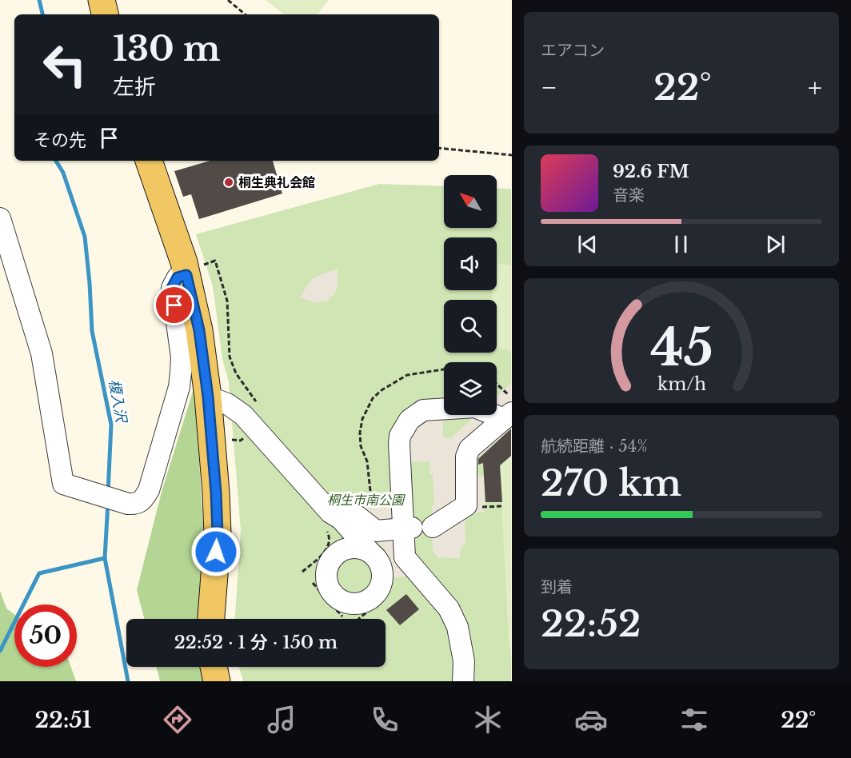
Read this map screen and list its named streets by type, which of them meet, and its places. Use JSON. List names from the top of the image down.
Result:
{
  "water": ["榎入沢"],
  "parks": ["桐生市南公園"],
  "places": ["桐生典礼会館"],
  "north": "top left",
  "page": {
    "tile": [
      "エアコン",
      ["航続距離 · 54%", "270 km"],
      ["到着", "22:52"]
    ],
    "turn": ["130 m", "左折"],
    "heat": ["−", "22°", "+"],
    "then": "その先",
    "song": ["92.6 FM", "音楽"],
    "limit": "50",
    "trip": "22:52 · 1 分 · 150 m",
    "tabs": ["22:51", "22°"],
    "gauge": ["45", "km/h"]
  }
}
